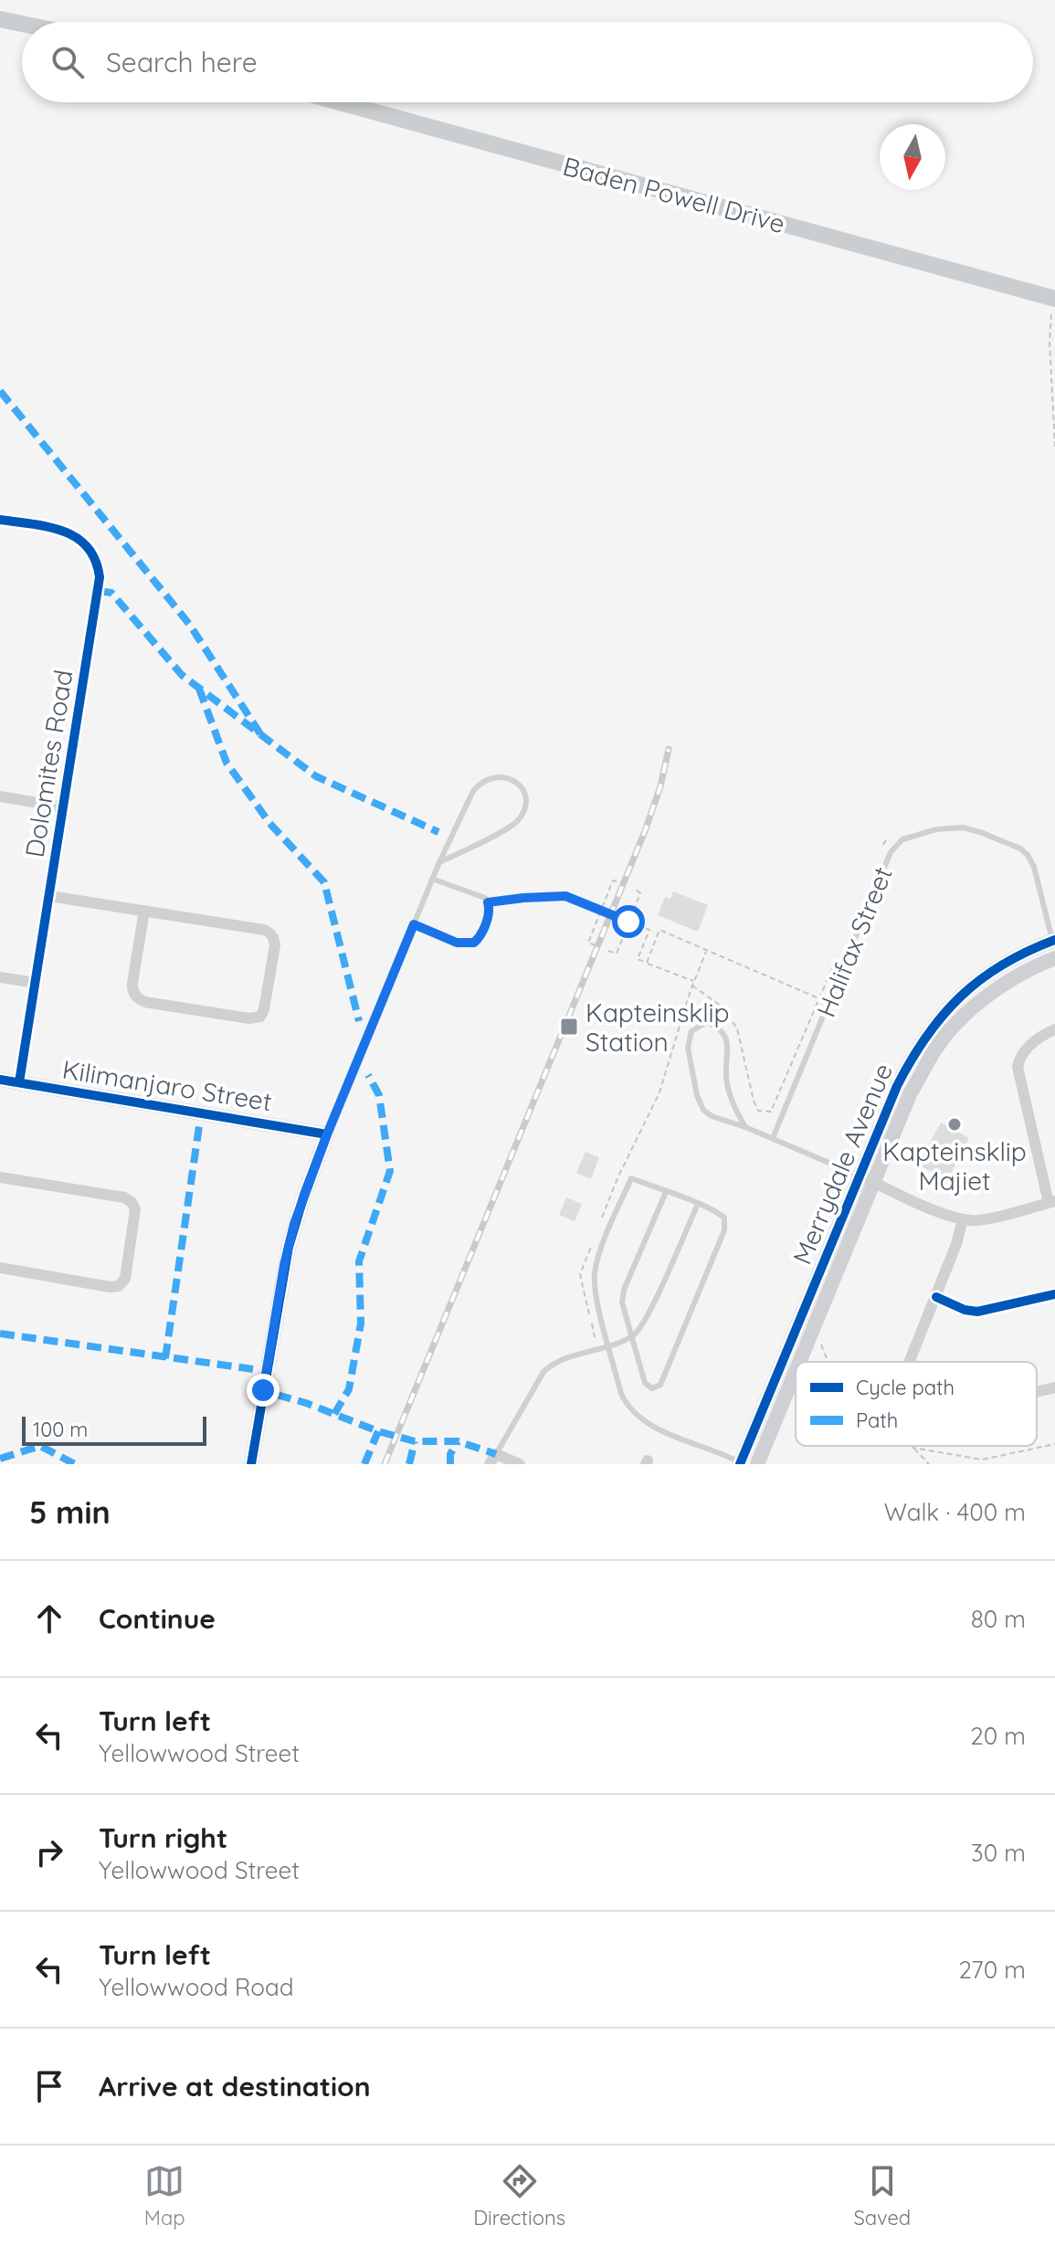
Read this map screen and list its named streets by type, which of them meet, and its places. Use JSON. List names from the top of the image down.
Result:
{
  "streets": {
    "main road": ["Baden Powell Drive"],
    "street": ["Dolomites Road", "Kilimanjaro Street", "Merrydale Avenue"],
    "lane": ["Halifax Street"]
  },
  "crossings": [
    ["Dolomites Road", "Kilimanjaro Street"],
    ["Halifax Street", "Merrydale Avenue"]
  ],
  "places": {
    "transit": ["Kapteinsklip Station"],
    "other": ["Kapteinsklip Majiet"]
  },
  "legend": ["Cycle path", "Path"],
  "scale_bar": "100 m",
  "north": "bottom",
  "page": {
    "search": "Search here",
    "scale": "100 m",
    "heading": ["5 min", "Walk · 400 m"],
    "list": [
      ["Continue", "80 m"],
      ["Turn left", "Yellowwood Street", "20 m"],
      ["Turn right", "Yellowwood Street", "30 m"],
      ["Turn left", "Yellowwood Road", "270 m"],
      "Arrive at destination"
    ],
    "nav": ["Map", "Directions", "Saved"]
  }
}
